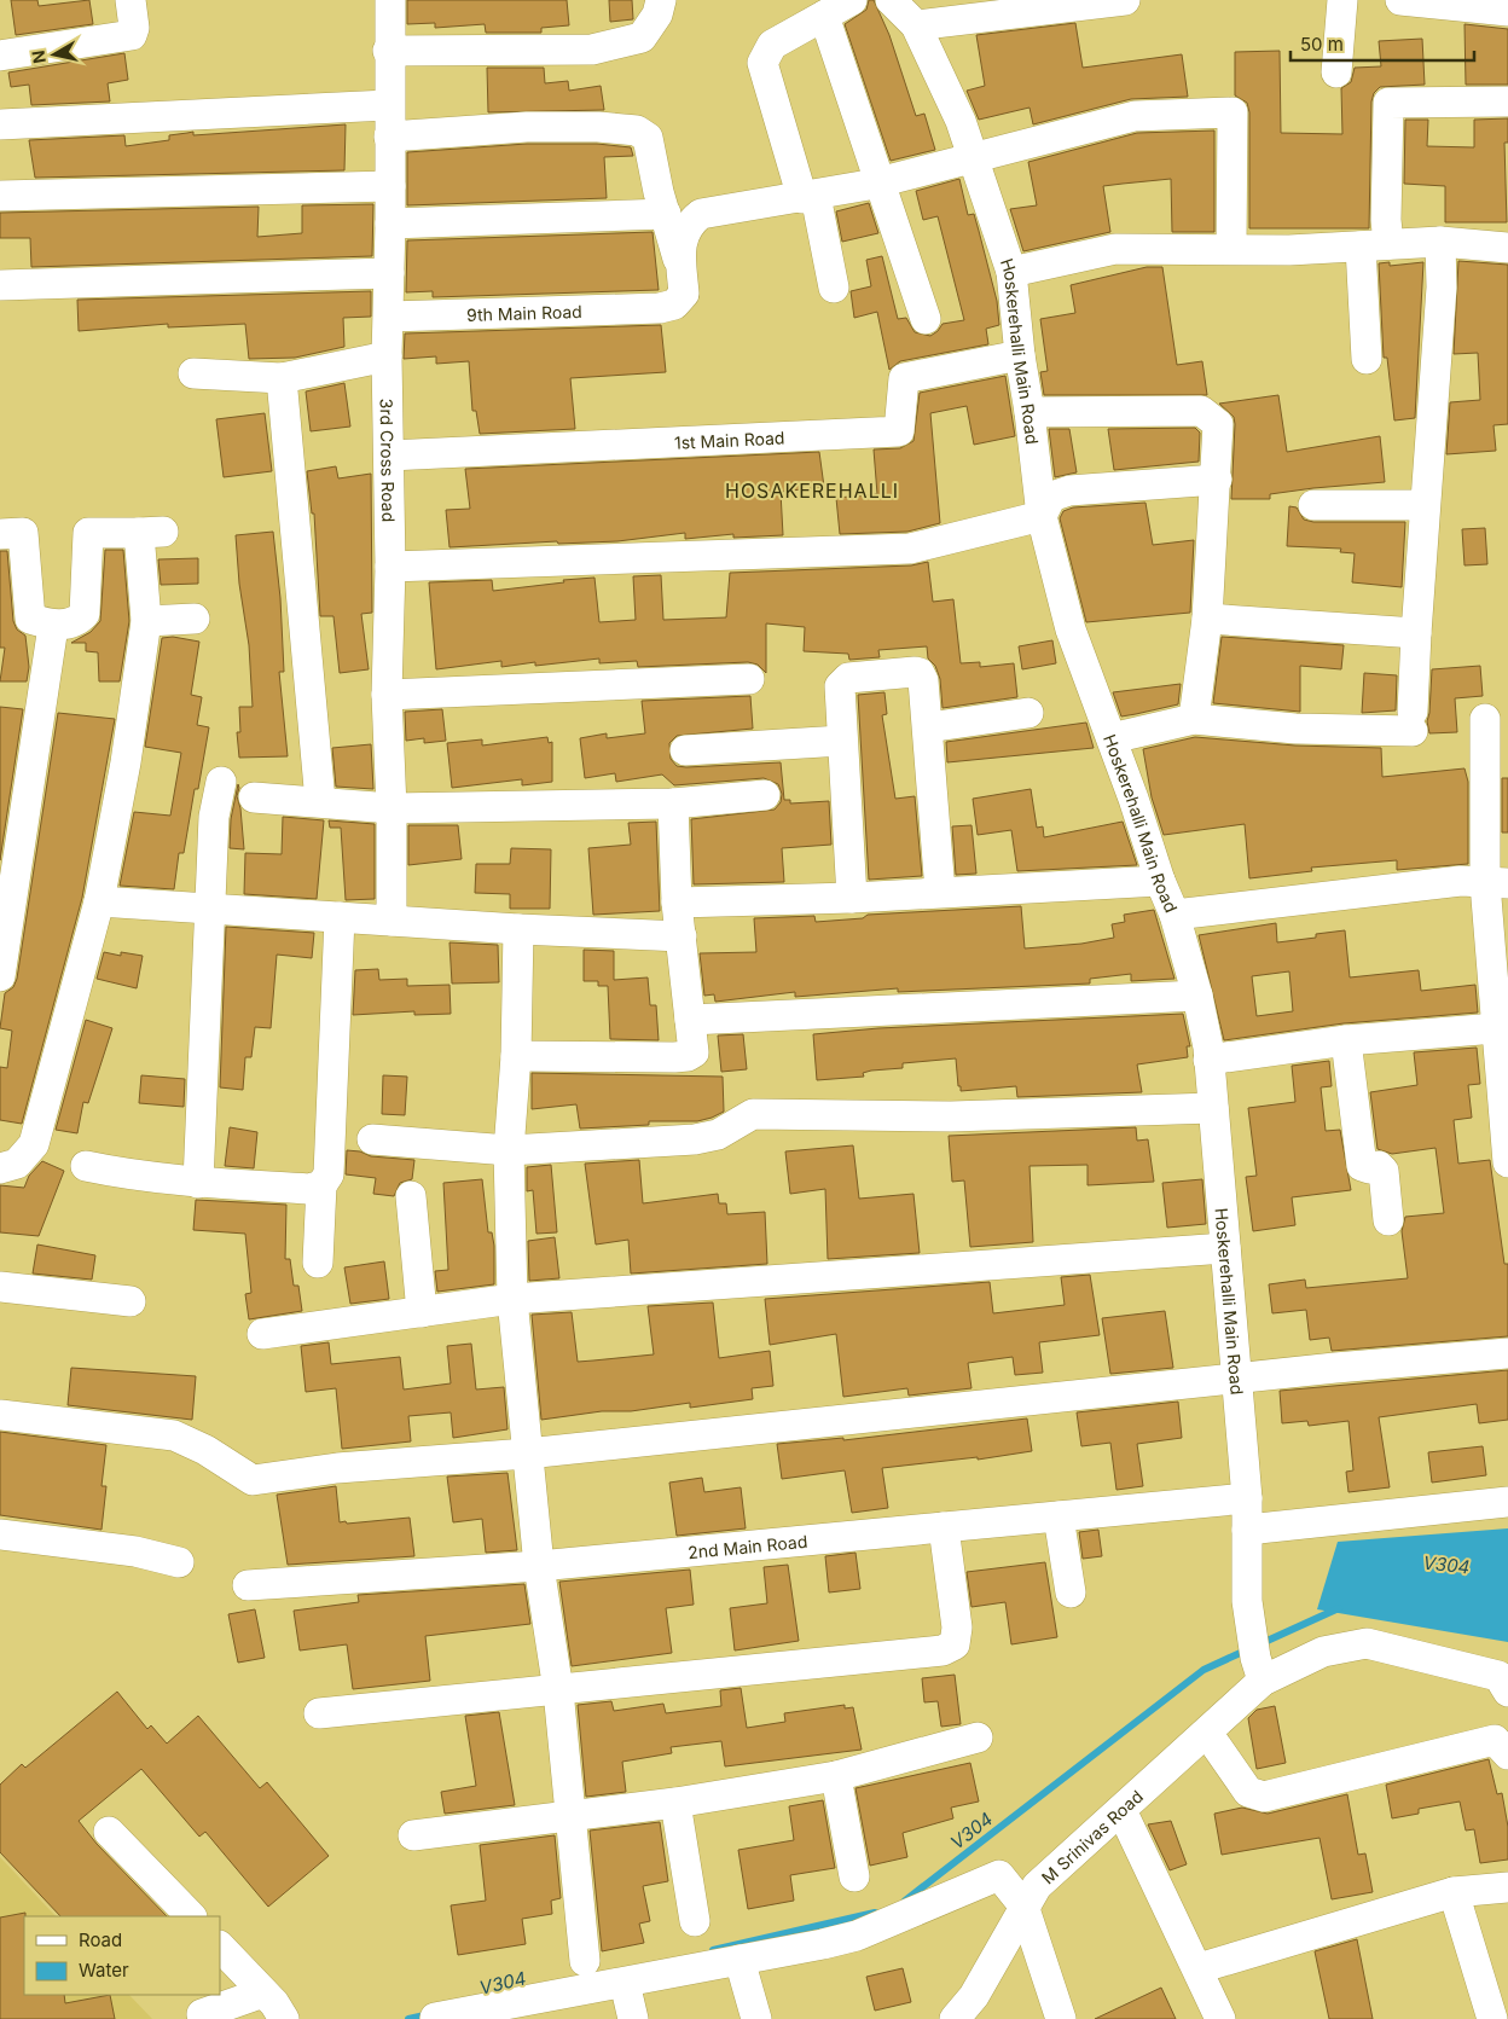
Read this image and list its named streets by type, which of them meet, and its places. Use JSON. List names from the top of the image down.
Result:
{
  "streets": {
    "street": [
      "9th Main Road",
      "Hoskerehalli Main Road",
      "1st Main Road",
      "3rd Cross Road",
      "2nd Main Road",
      "M Srinivas Road"
    ]
  },
  "crossings": [
    ["9th Main Road", "3rd Cross Road"],
    ["Hoskerehalli Main Road", "1st Main Road"],
    ["Hoskerehalli Main Road", "2nd Main Road"],
    ["Hoskerehalli Main Road", "M Srinivas Road"],
    ["1st Main Road", "3rd Cross Road"]
  ],
  "districts": ["HOSAKEREHALLI"],
  "water": ["V304"],
  "legend": ["Road", "Water"],
  "scale_bar": "50 m",
  "north": "left"
}
